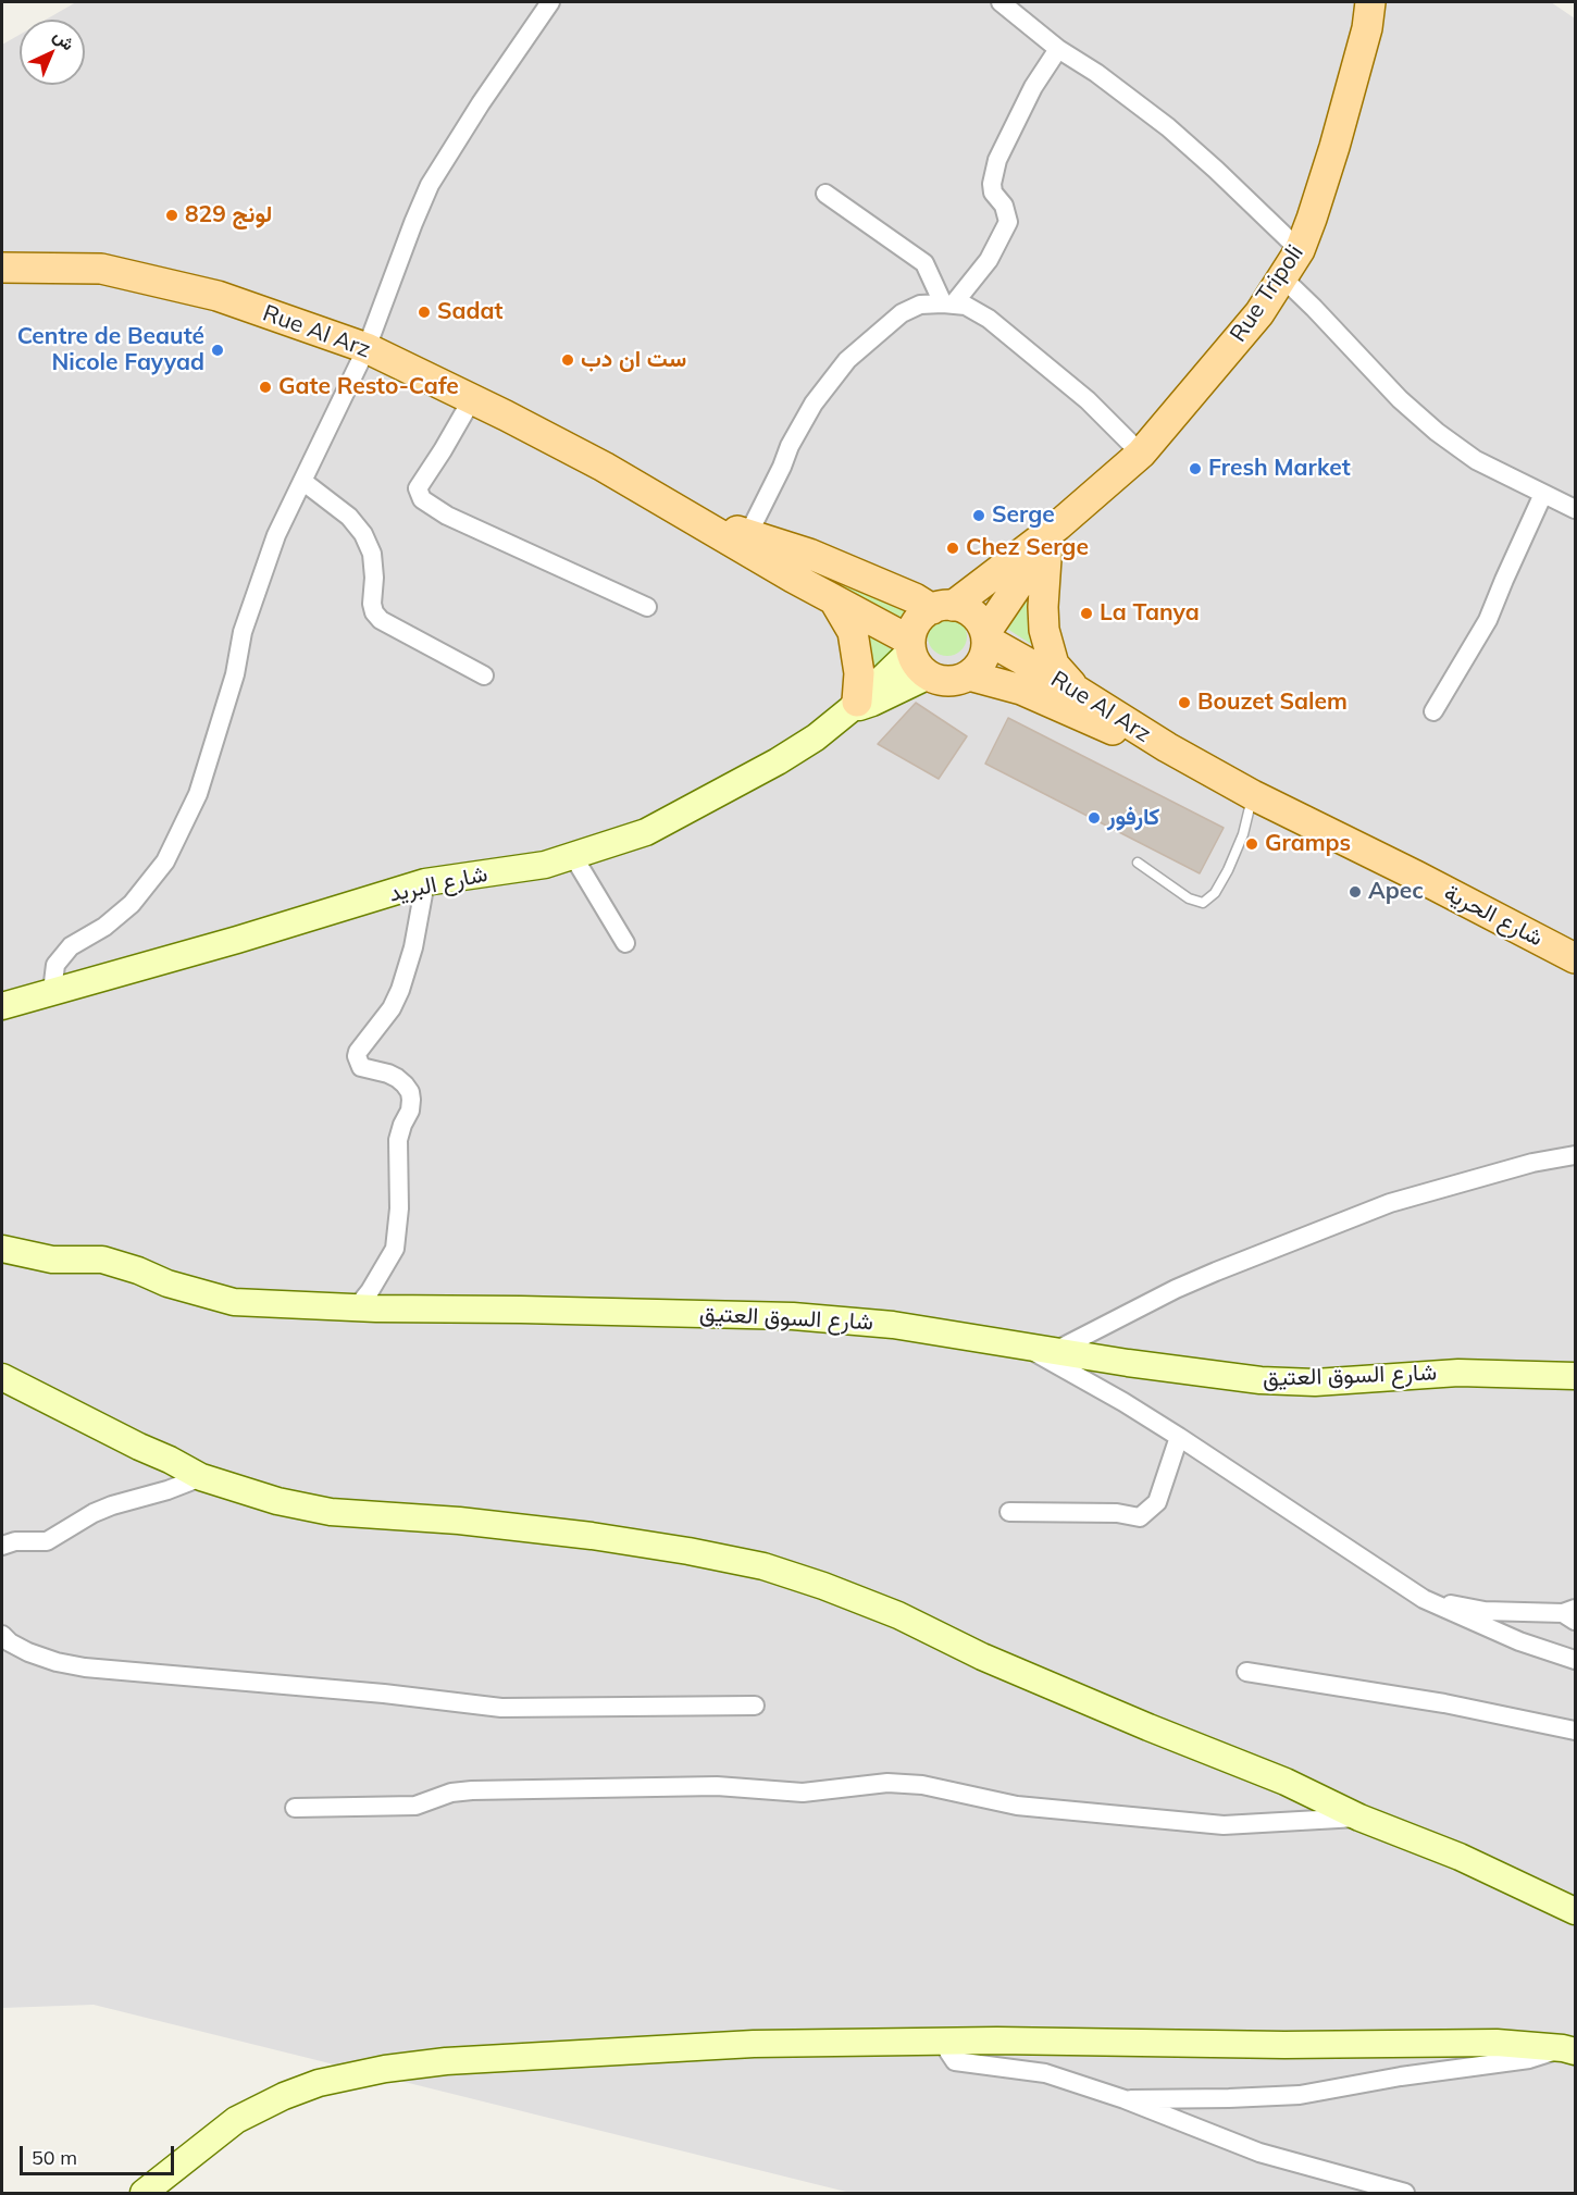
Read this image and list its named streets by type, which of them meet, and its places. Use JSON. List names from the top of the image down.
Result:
{
  "streets": {
    "main road": ["Rue Tripoli", "Rue Al Arz", "شارع الحرية"],
    "street": ["شارع البريد", "شارع السوق العتيق"]
  },
  "crossings": [
    ["Rue Tripoli", "Rue Al Arz"],
    ["Rue Tripoli", "شارع البريد"],
    ["Rue Al Arz", "شارع البريد"],
    ["Rue Al Arz", "شارع الحرية"]
  ],
  "places": [
    "لونج 829",
    "Sadat",
    "Centre de Beauté Nicole Fayyad",
    "ست ان دب",
    "Gate Resto-Cafe",
    "Fresh Market",
    "Serge",
    "Chez Serge",
    "La Tanya",
    "Bouzet Salem",
    "كارفور",
    "Gramps",
    "Apec"
  ],
  "scale_bar": "50 m",
  "north": "top right"
}
